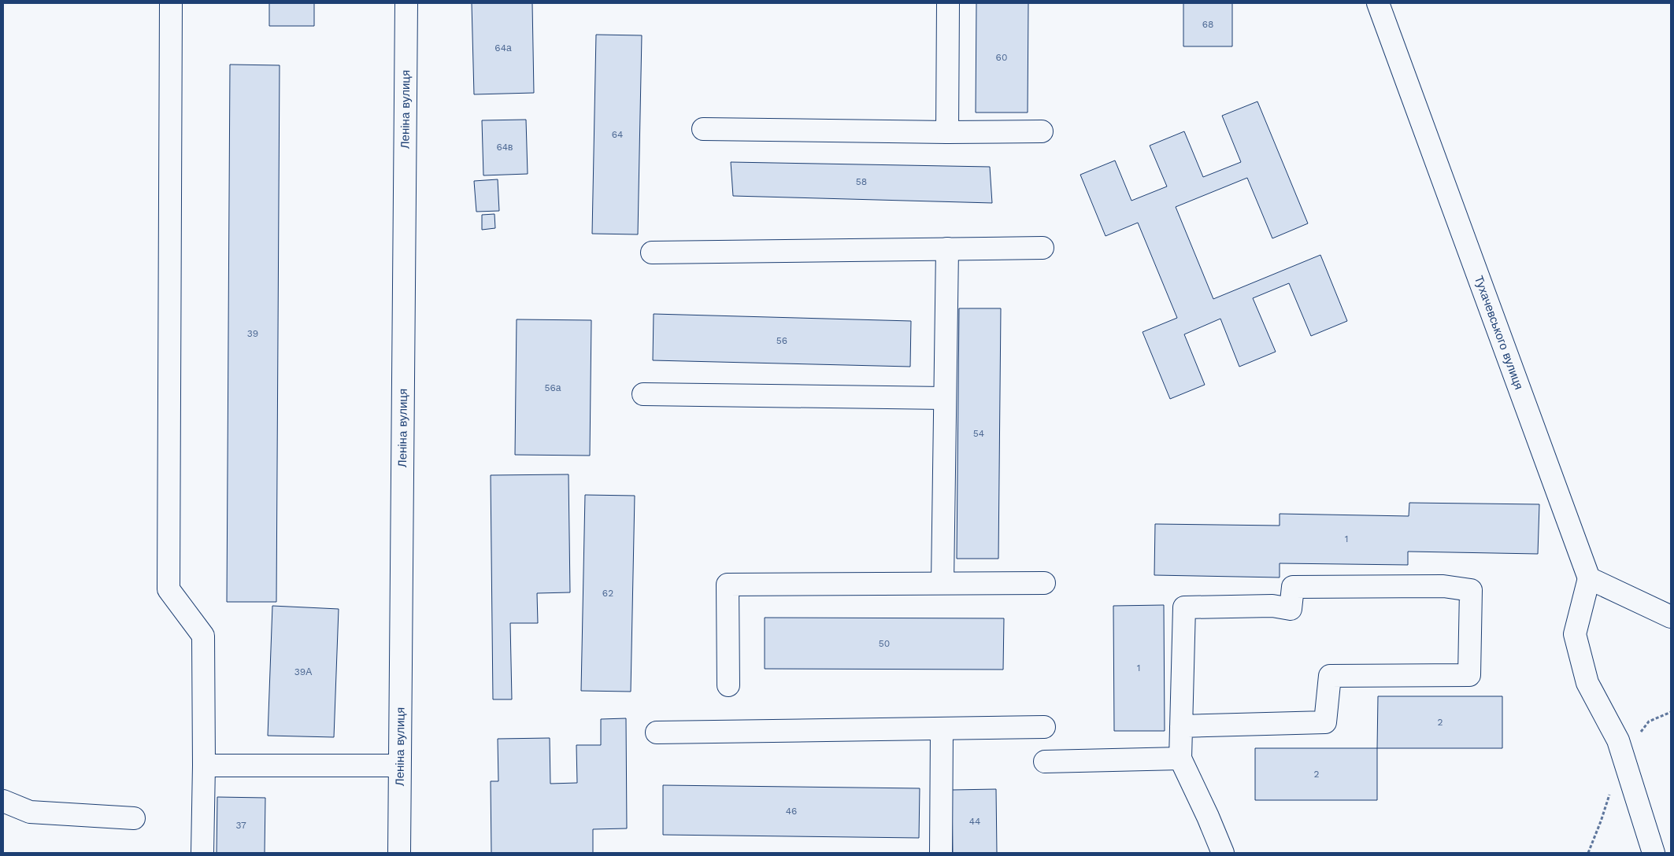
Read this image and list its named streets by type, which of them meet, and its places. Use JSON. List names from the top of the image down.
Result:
{
  "streets": {
    "street": ["Леніна вулиця", "Тухачевського вулиця"]
  },
  "house_numbers": [
    "68",
    "64а",
    "60",
    "64",
    "64в",
    "58",
    "39",
    "56",
    "56а",
    "54",
    "1",
    "62",
    "50",
    "1",
    "39А",
    "2",
    "2",
    "46",
    "44",
    "37"
  ]
}
